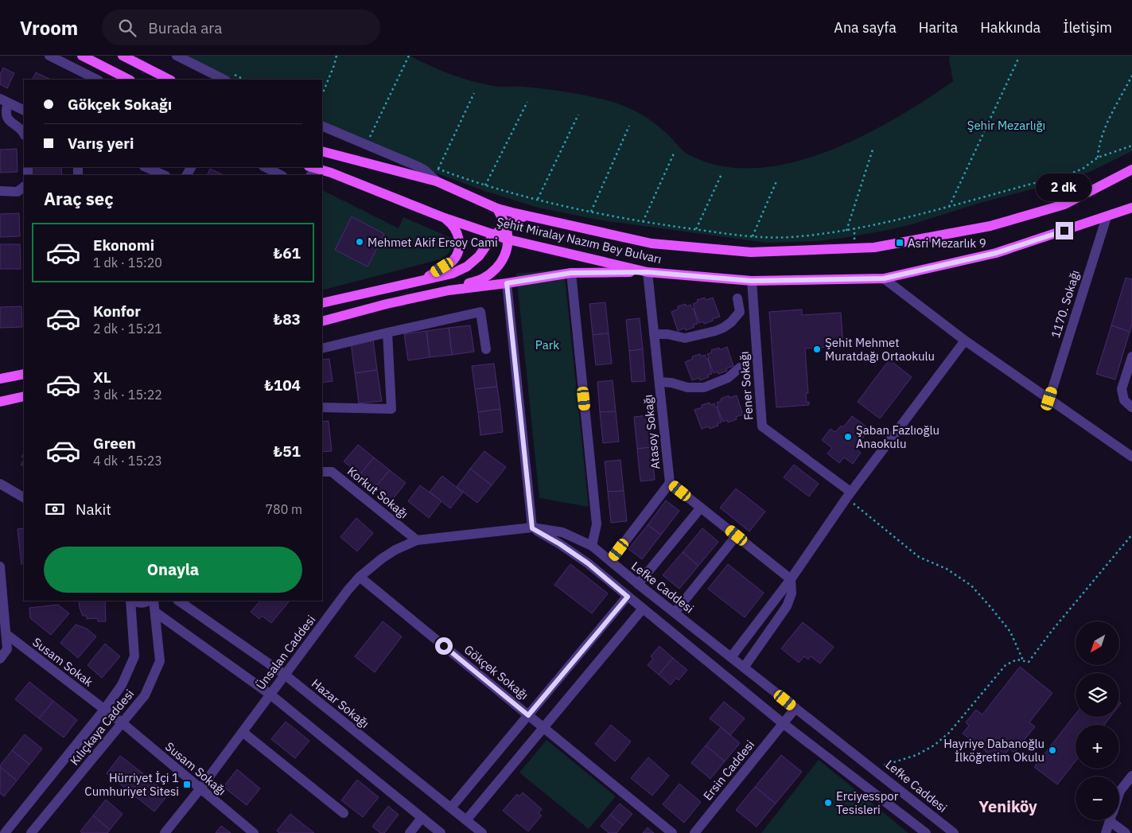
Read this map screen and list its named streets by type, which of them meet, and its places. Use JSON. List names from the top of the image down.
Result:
{
  "streets": {
    "main road": ["Şehit Miralay Nazım Bey Bulvarı"],
    "street": [
      "1170. Sokağı",
      "Fener Sokağı",
      "Atasoy Sokağı",
      "Korkut Sokağı",
      "Lefke Caddesi",
      "Ünsalan Caddesi",
      "Susam Sokak",
      "Gökçek Sokağı",
      "Hazar Sokağı",
      "Kılıçkaya Caddesi",
      "Susam Sokağı",
      "Ersin Caddesi"
    ]
  },
  "crossings": [
    ["Şehit Miralay Nazım Bey Bulvarı", "1170. Sokağı"],
    ["Şehit Miralay Nazım Bey Bulvarı", "Fener Sokağı"],
    ["Şehit Miralay Nazım Bey Bulvarı", "Atasoy Sokağı"],
    ["Korkut Sokağı", "Ünsalan Caddesi"],
    ["Lefke Caddesi", "Ünsalan Caddesi"],
    ["Lefke Caddesi", "Ersin Caddesi"],
    ["Ünsalan Caddesi", "Gökçek Sokağı"],
    ["Ünsalan Caddesi", "Hazar Sokağı"],
    ["Ünsalan Caddesi", "Susam Sokağı"],
    ["Susam Sokak", "Kılıçkaya Caddesi"],
    ["Susam Sokak", "Susam Sokağı"],
    ["Kılıçkaya Caddesi", "Susam Sokağı"]
  ],
  "districts": ["Yeniköy"],
  "parks": ["Şehir Mezarlığı", "Park"],
  "places": {
    "other": [
      "Mehmet Akif Ersoy Cami",
      "Şehit Mehmet Muratdağı Ortaokulu",
      "Şaban Fazlıoğlu Anaokulu",
      "Hayriye Dabanoğlu İlköğretim Okulu",
      "Erciyesspor Tesisleri"
    ],
    "transit": ["Asri Mezarlık 9", "Hürriyet İçi 1 Cumhuriyet Sitesi"]
  },
  "north": "bottom left",
  "page": {
    "header": "Vroom",
    "search": "Burada ara",
    "nav": [
      "Ana sayfa",
      "Harita",
      "Hakkında",
      "İletişim"
    ],
    "banner": ["Gökçek Sokağı", "Varış yeri"],
    "bubble": "2 dk",
    "heading": "Araç seç",
    "list": [
      {
        "name": "Ekonomi",
        "note": "1 dk · 15:20",
        "value": "₺61"
      },
      {
        "name": "Konfor",
        "note": "2 dk · 15:21",
        "value": "₺83"
      },
      {
        "name": "XL",
        "note": "3 dk · 15:22",
        "value": "₺104"
      },
      {
        "name": "Green",
        "note": "4 dk · 15:23",
        "value": "₺51"
      }
    ],
    "pay": ["Nakit", "780 m"],
    "buttons": "Onayla",
    "map_buttons": ["+", "−"]
  }
}
